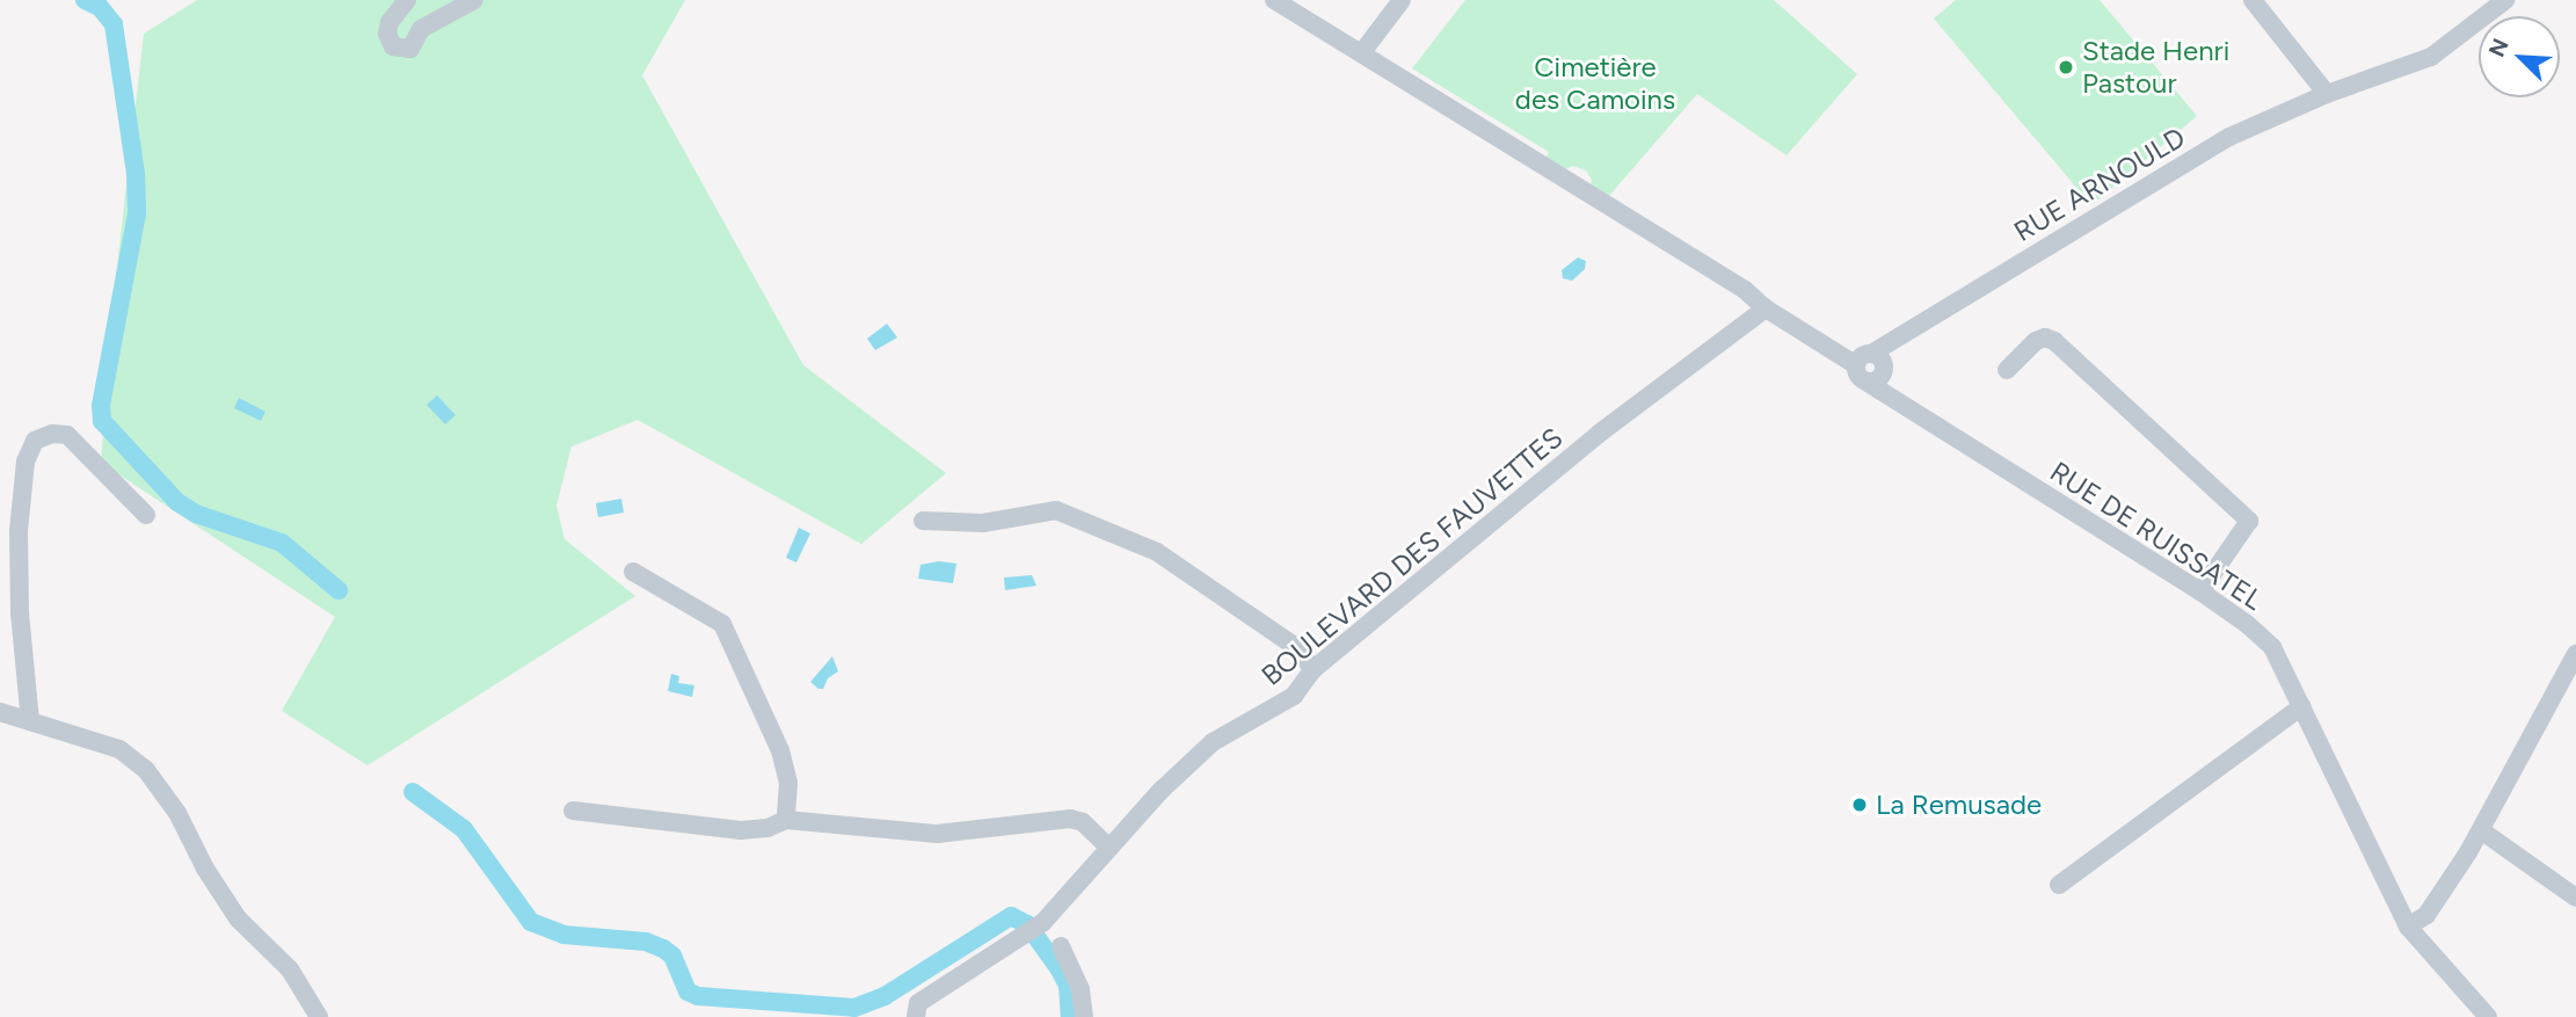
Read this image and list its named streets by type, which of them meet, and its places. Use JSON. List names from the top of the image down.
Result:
{
  "streets": {
    "street": ["RUE ARNOULD", "RUE DE RUISSATEL", "BOULEVARD DES FAUVETTES"]
  },
  "crossings": [
    ["RUE ARNOULD", "RUE DE RUISSATEL"]
  ],
  "parks": ["Cimetière des Camoins"],
  "places": ["Stade Henri Pastour", "La Remusade"],
  "north": "top left"
}
